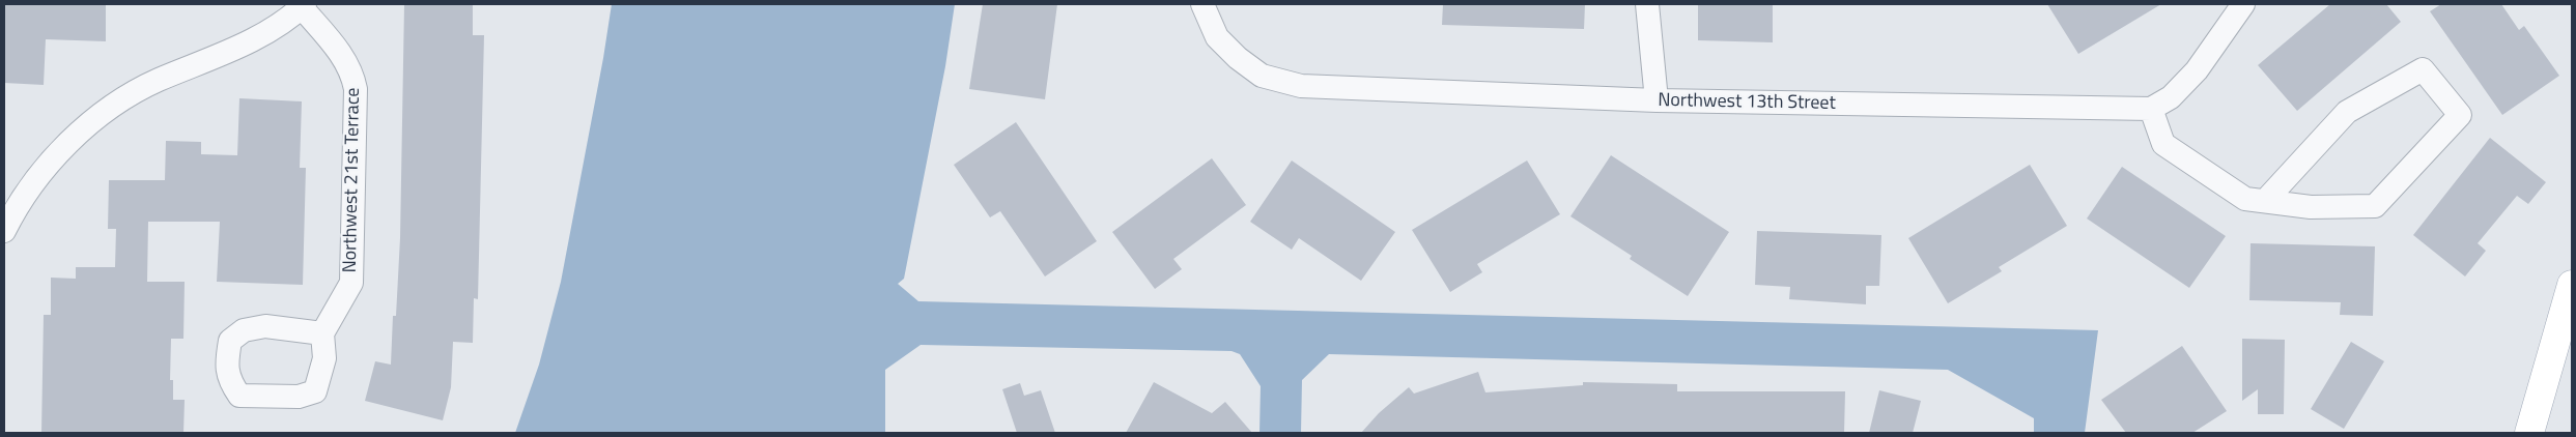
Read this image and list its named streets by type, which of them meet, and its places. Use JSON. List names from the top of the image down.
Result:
{
  "streets": {
    "street": ["Northwest 13th Street", "Northwest 21st Terrace"]
  }
}
